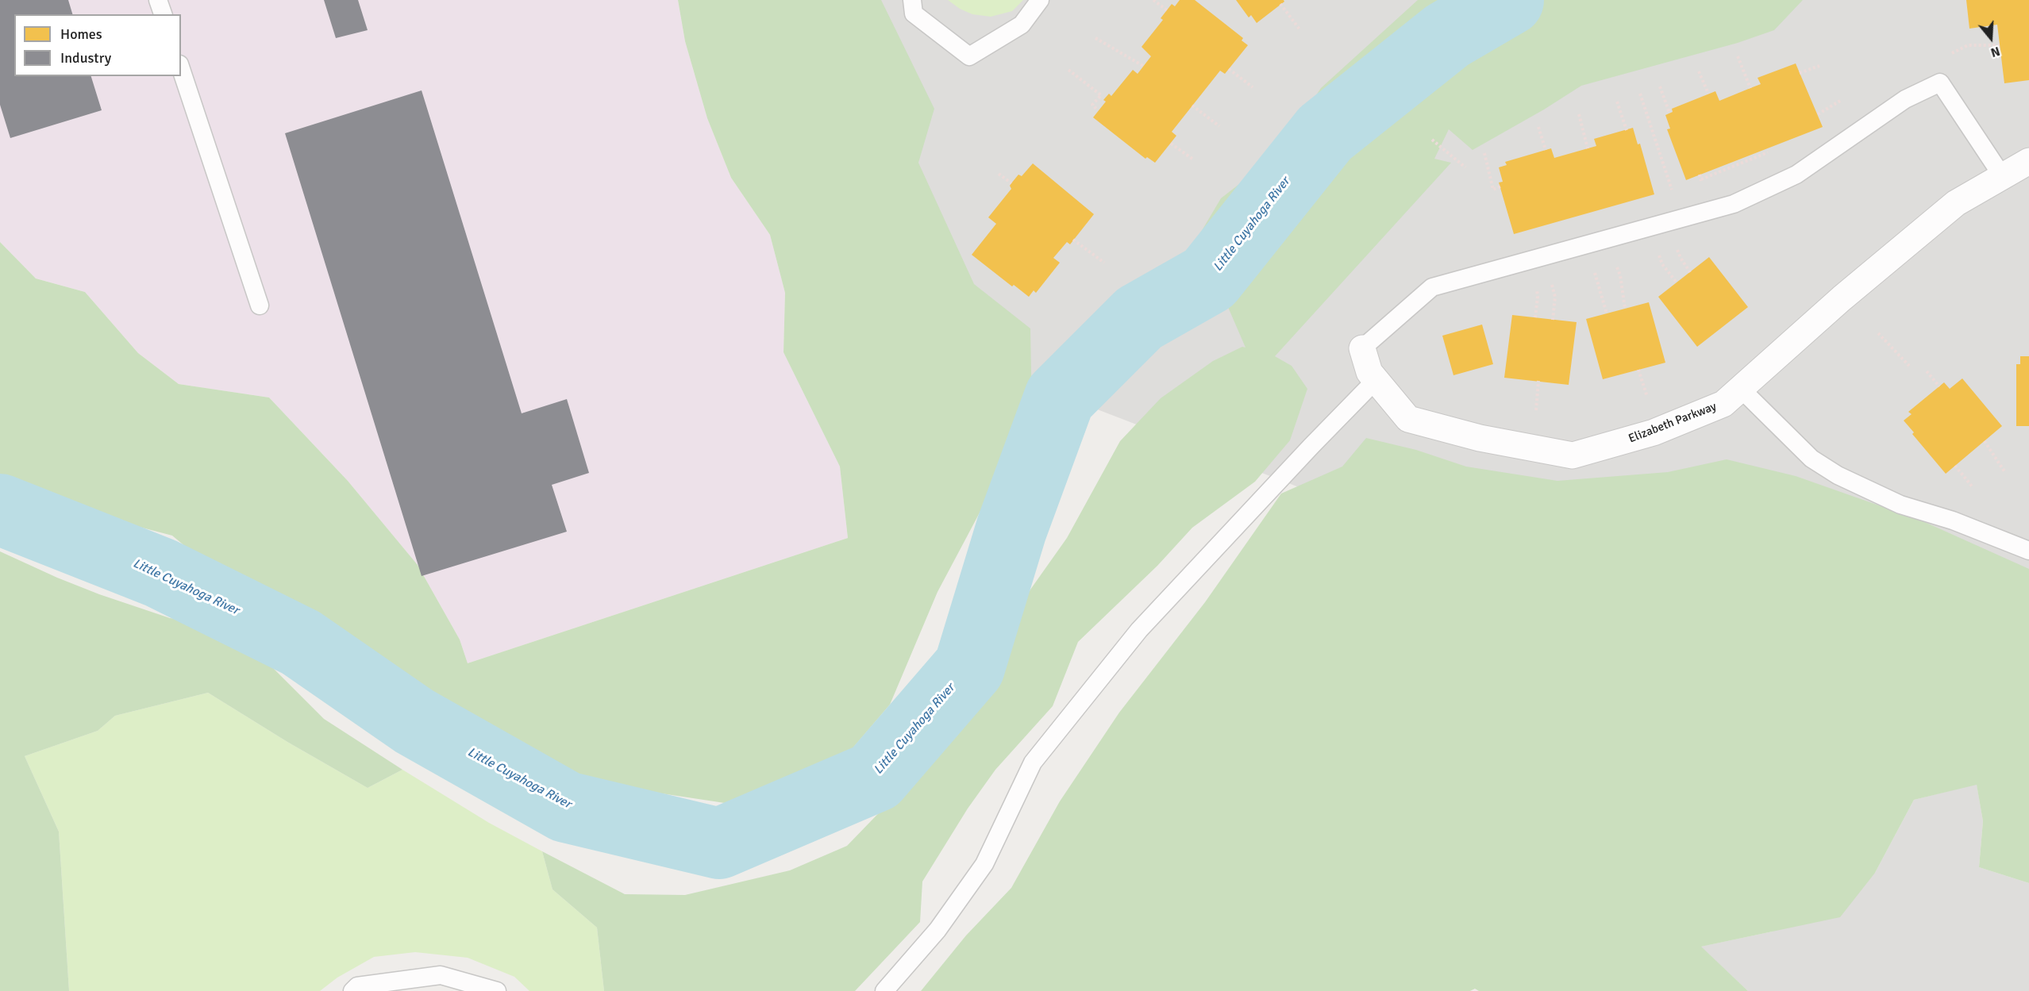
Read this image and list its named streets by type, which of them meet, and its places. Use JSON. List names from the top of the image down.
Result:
{
  "streets": {
    "street": ["Elizabeth Parkway"]
  },
  "water": ["Little Cuyahoga River"],
  "legend": ["Homes", "Industry"],
  "north": "bottom"
}
